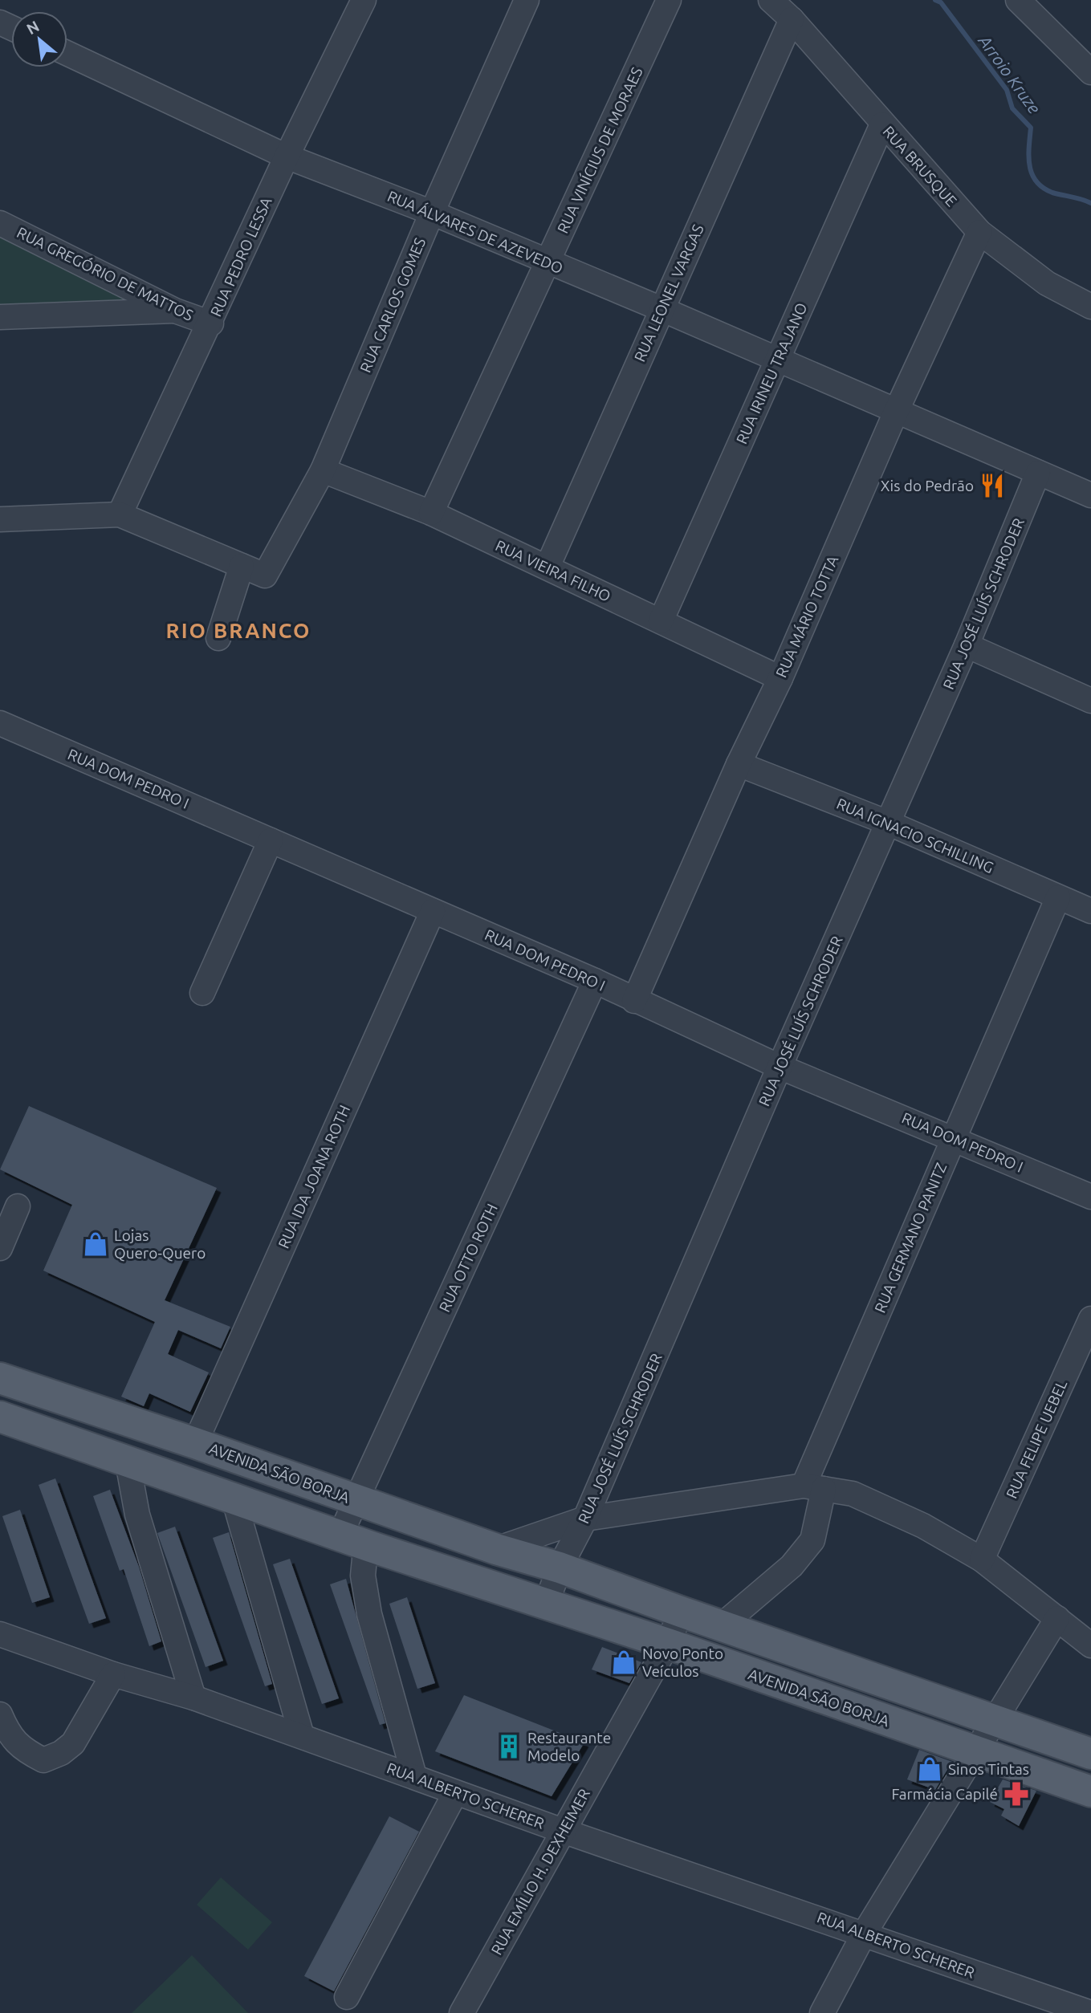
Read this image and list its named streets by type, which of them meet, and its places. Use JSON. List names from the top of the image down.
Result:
{
  "streets": {
    "main road": ["AVENIDA SÃO BORJA"],
    "street": [
      "RUA VINÍCIUS DE MORAES",
      "RUA BRUSQUE",
      "RUA ÁLVARES DE AZEVEDO",
      "RUA PEDRO LESSA",
      "RUA GREGÓRIO DE MATTOS",
      "RUA LEONEL VARGAS",
      "RUA CARLOS GOMES",
      "RUA IRINEU TRAJANO",
      "RUA VIEIRA FILHO",
      "RUA JOSÉ LUÍS SCHRODER",
      "RUA MÁRIO TOTTA",
      "RUA DOM PEDRO I",
      "RUA IGNACIO SCHILLING",
      "RUA IDA JOANA ROTH",
      "RUA GERMANO PANITZ",
      "RUA OTTO ROTH",
      "RUA FELIPE UEBEL",
      "RUA ALBERTO SCHERER",
      "RUA EMÍLIO H. DEXHEIMER"
    ]
  },
  "crossings": [
    ["RUA VINÍCIUS DE MORAES", "RUA ÁLVARES DE AZEVEDO"],
    ["RUA VINÍCIUS DE MORAES", "RUA VIEIRA FILHO"],
    ["RUA BRUSQUE", "RUA LEONEL VARGAS"],
    ["RUA BRUSQUE", "RUA IRINEU TRAJANO"],
    ["RUA BRUSQUE", "RUA MÁRIO TOTTA"],
    ["RUA ÁLVARES DE AZEVEDO", "RUA PEDRO LESSA"],
    ["RUA ÁLVARES DE AZEVEDO", "RUA LEONEL VARGAS"],
    ["RUA ÁLVARES DE AZEVEDO", "RUA CARLOS GOMES"],
    ["RUA ÁLVARES DE AZEVEDO", "RUA IRINEU TRAJANO"],
    ["RUA ÁLVARES DE AZEVEDO", "RUA JOSÉ LUÍS SCHRODER"],
    ["RUA ÁLVARES DE AZEVEDO", "RUA MÁRIO TOTTA"],
    ["RUA PEDRO LESSA", "RUA GREGÓRIO DE MATTOS"],
    ["RUA LEONEL VARGAS", "RUA VIEIRA FILHO"],
    ["RUA CARLOS GOMES", "RUA VIEIRA FILHO"],
    ["RUA IRINEU TRAJANO", "RUA VIEIRA FILHO"],
    ["RUA VIEIRA FILHO", "RUA MÁRIO TOTTA"],
    ["RUA JOSÉ LUÍS SCHRODER", "RUA DOM PEDRO I"],
    ["RUA JOSÉ LUÍS SCHRODER", "RUA IGNACIO SCHILLING"],
    ["RUA JOSÉ LUÍS SCHRODER", "AVENIDA SÃO BORJA"],
    ["RUA MÁRIO TOTTA", "RUA DOM PEDRO I"],
    ["RUA MÁRIO TOTTA", "RUA IGNACIO SCHILLING"],
    ["RUA DOM PEDRO I", "RUA IDA JOANA ROTH"],
    ["RUA DOM PEDRO I", "RUA GERMANO PANITZ"],
    ["RUA DOM PEDRO I", "RUA OTTO ROTH"],
    ["RUA IGNACIO SCHILLING", "RUA GERMANO PANITZ"],
    ["RUA IDA JOANA ROTH", "AVENIDA SÃO BORJA"],
    ["RUA GERMANO PANITZ", "AVENIDA SÃO BORJA"],
    ["RUA OTTO ROTH", "AVENIDA SÃO BORJA"],
    ["AVENIDA SÃO BORJA", "RUA EMÍLIO H. DEXHEIMER"],
    ["RUA ALBERTO SCHERER", "RUA EMÍLIO H. DEXHEIMER"]
  ],
  "districts": ["RIO BRANCO"],
  "water": ["Arroio Kruze"],
  "places": {
    "restaurant": ["Xis do Pedrão"],
    "shop": ["Lojas Quero-Quero", "Novo Ponto Veículos", "Sinos Tintas"],
    "building": ["Restaurante Modelo"],
    "pharmacy": ["Farmácia Capilé"]
  },
  "north": "top left"
}
